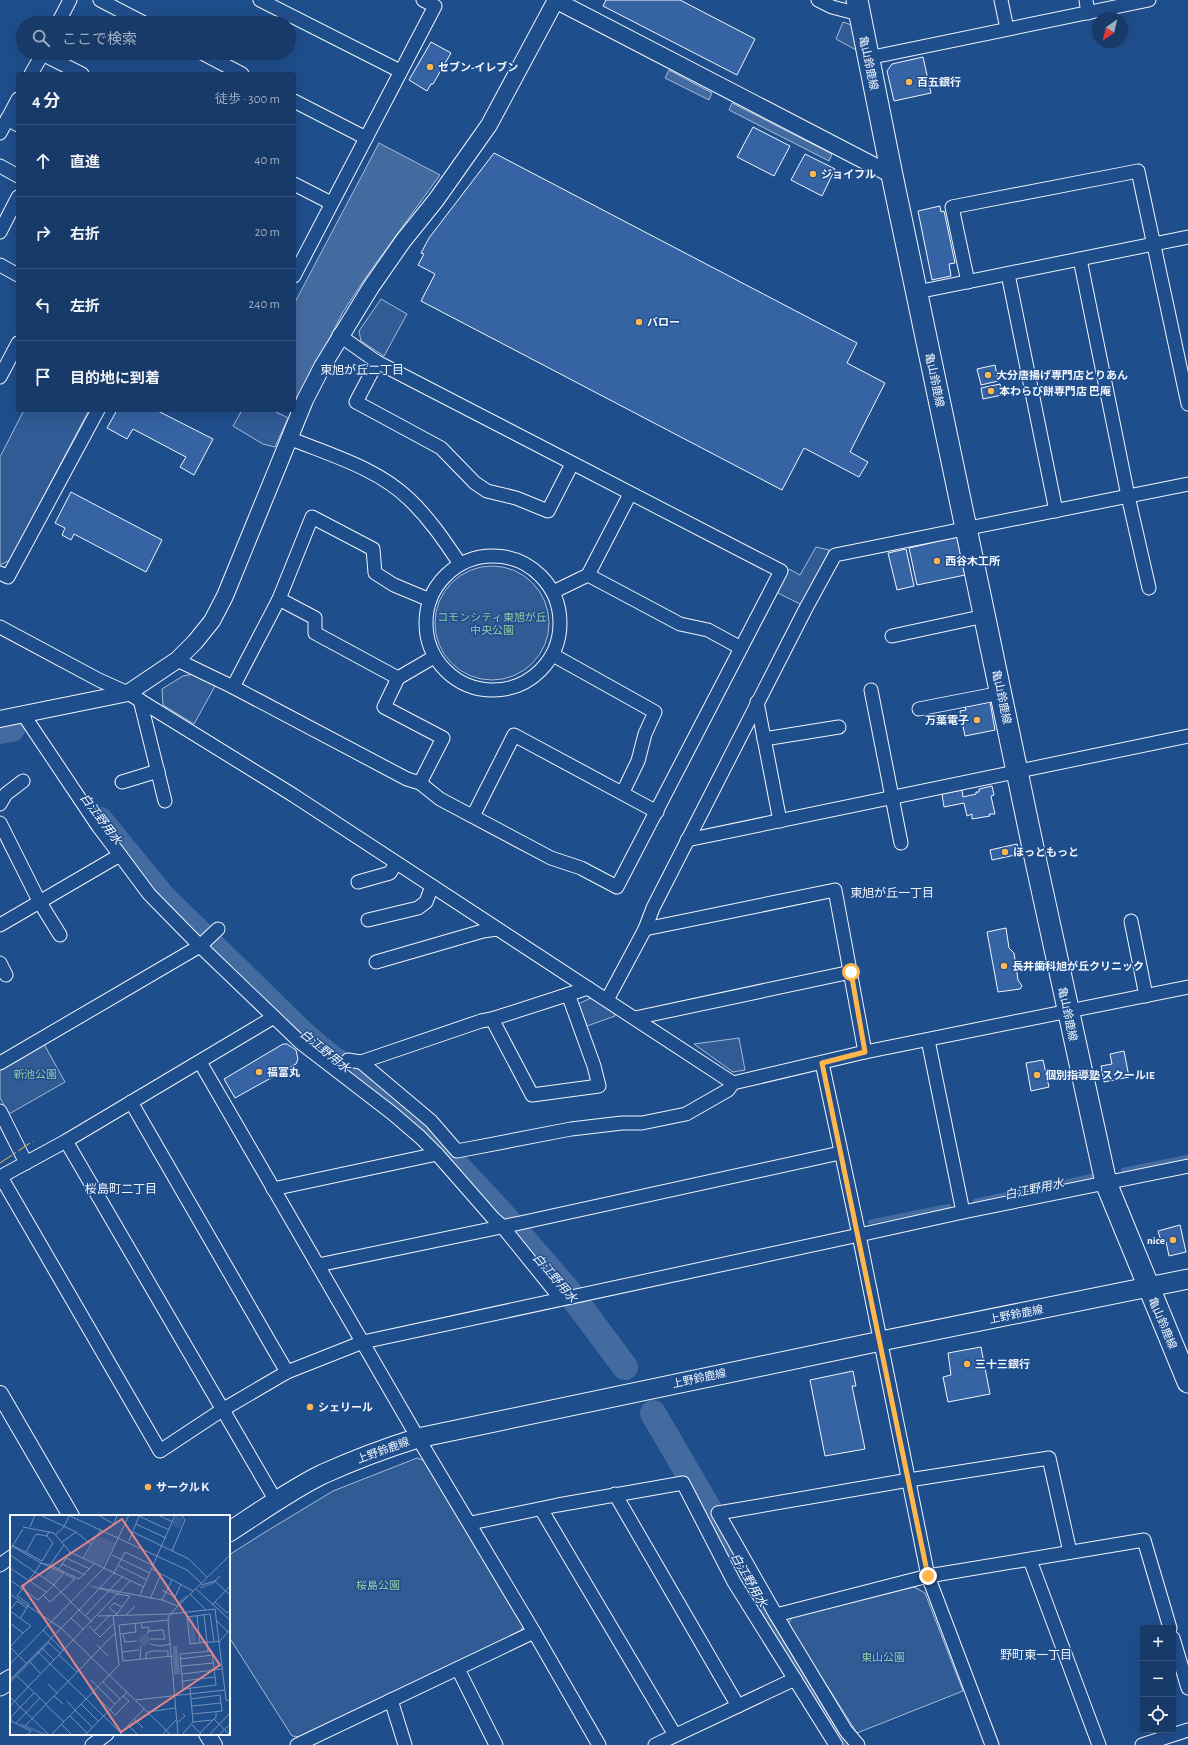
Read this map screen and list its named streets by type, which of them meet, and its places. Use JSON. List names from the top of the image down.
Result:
{
  "streets": {
    "main road": ["亀山鈴鹿線", "上野鈴鹿線"]
  },
  "crossings": [
    ["亀山鈴鹿線", "上野鈴鹿線"]
  ],
  "districts": [
    "東旭が丘二丁目",
    "東旭が丘一丁目",
    "桜島町二丁目",
    "野町東一丁目"
  ],
  "water": ["白江野用水"],
  "parks": [
    "コモンシティ東旭が丘 中央公園",
    "新池公園",
    "桜島公園",
    "東山公園"
  ],
  "places": [
    "セブン-イレブン",
    "百五銀行",
    "ジョイフル",
    "バロー",
    "大分唐揚げ専門店とりあん",
    "本わらび餅専門店 巴庵",
    "西谷木工所",
    "万葉電子",
    "ほっともっと",
    "長井歯科旭が丘クリニック",
    "福富丸",
    "個別指導塾 スクールIE",
    "nice",
    "三十三銀行",
    "シェリール",
    "サークルＫ"
  ],
  "north": "bottom left",
  "page": {
    "search": "ここで検索",
    "heading": ["4 分", "徒歩 · 300 m"],
    "list": [
      ["直進", "40 m"],
      ["右折", "20 m"],
      ["左折", "240 m"],
      "目的地に到着"
    ],
    "map_buttons": ["+", "−"]
  }
}
